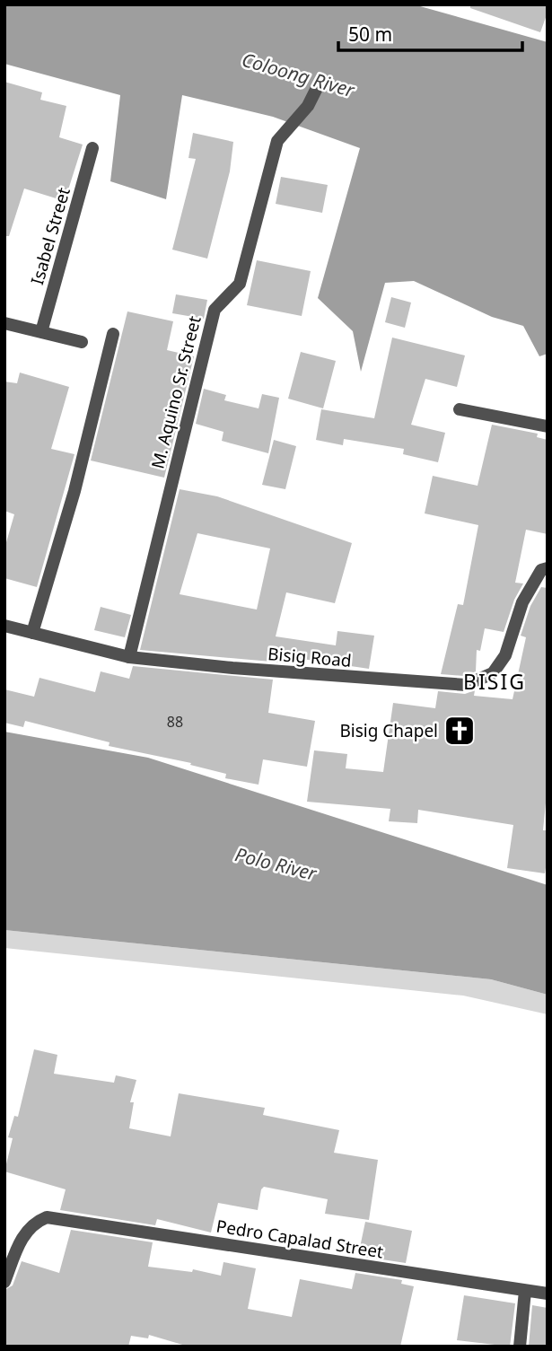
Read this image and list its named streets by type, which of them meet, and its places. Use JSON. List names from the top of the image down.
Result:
{
  "streets": {
    "street": [
      "Isabel Street",
      "M. Aquino Sr. Street",
      "Bisig Road",
      "Pedro Capalad Street"
    ]
  },
  "crossings": [
    ["M. Aquino Sr. Street", "Bisig Road"]
  ],
  "districts": ["BISIG"],
  "water": ["Coloong River", "Polo River"],
  "places": {
    "church": ["Bisig Chapel"]
  },
  "house_numbers": ["88"],
  "scale_bar": "50 m"
}
